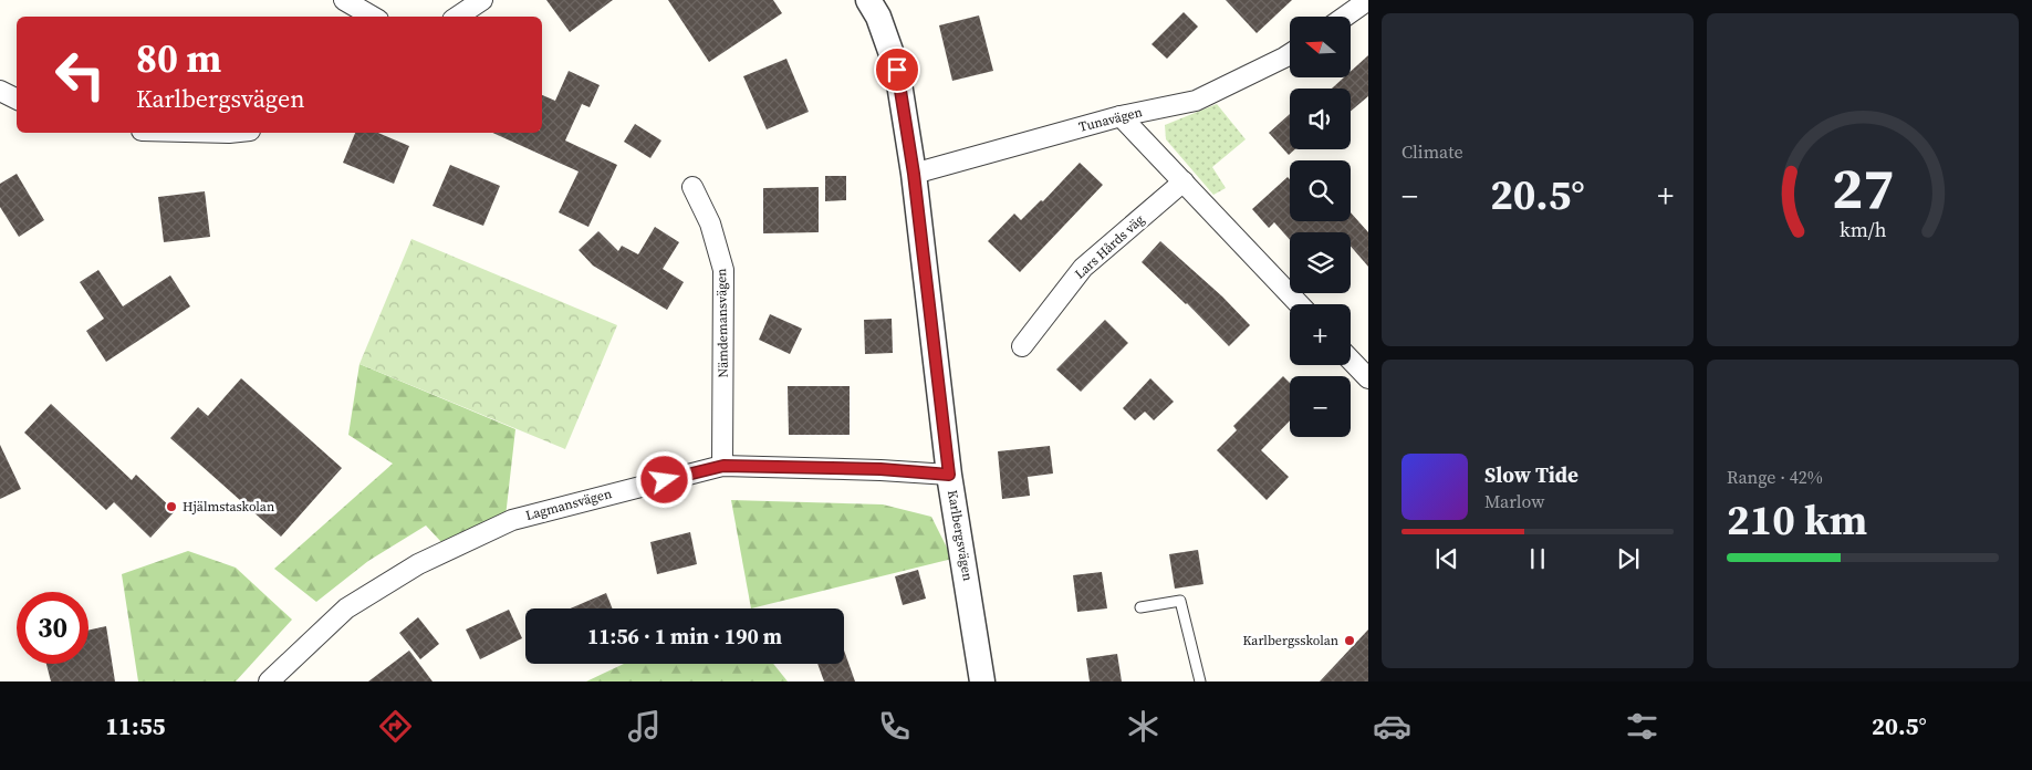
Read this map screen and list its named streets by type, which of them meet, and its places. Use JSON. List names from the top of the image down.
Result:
{
  "streets": {
    "street": [
      "Tunavägen",
      "Lars Hårds väg",
      "Nämdemansvägen",
      "Lagmansvägen",
      "Karlbergsvägen"
    ]
  },
  "crossings": [
    ["Tunavägen", "Karlbergsvägen"],
    ["Nämdemansvägen", "Lagmansvägen"],
    ["Lagmansvägen", "Karlbergsvägen"]
  ],
  "places": ["Hjälmstaskolan", "Karlbergsskolan"],
  "north": "left",
  "page": {
    "tile": [
      "Climate",
      ["Range · 42%", "210 km"]
    ],
    "map_buttons": ["+", "−"],
    "turn": ["80 m", "Karlbergsvägen"],
    "heat": ["−", "20.5°", "+"],
    "song": ["Slow Tide", "Marlow"],
    "limit": "30",
    "trip": "11:56 · 1 min · 190 m",
    "tabs": ["11:55", "20.5°"],
    "gauge": ["27", "km/h"]
  }
}
